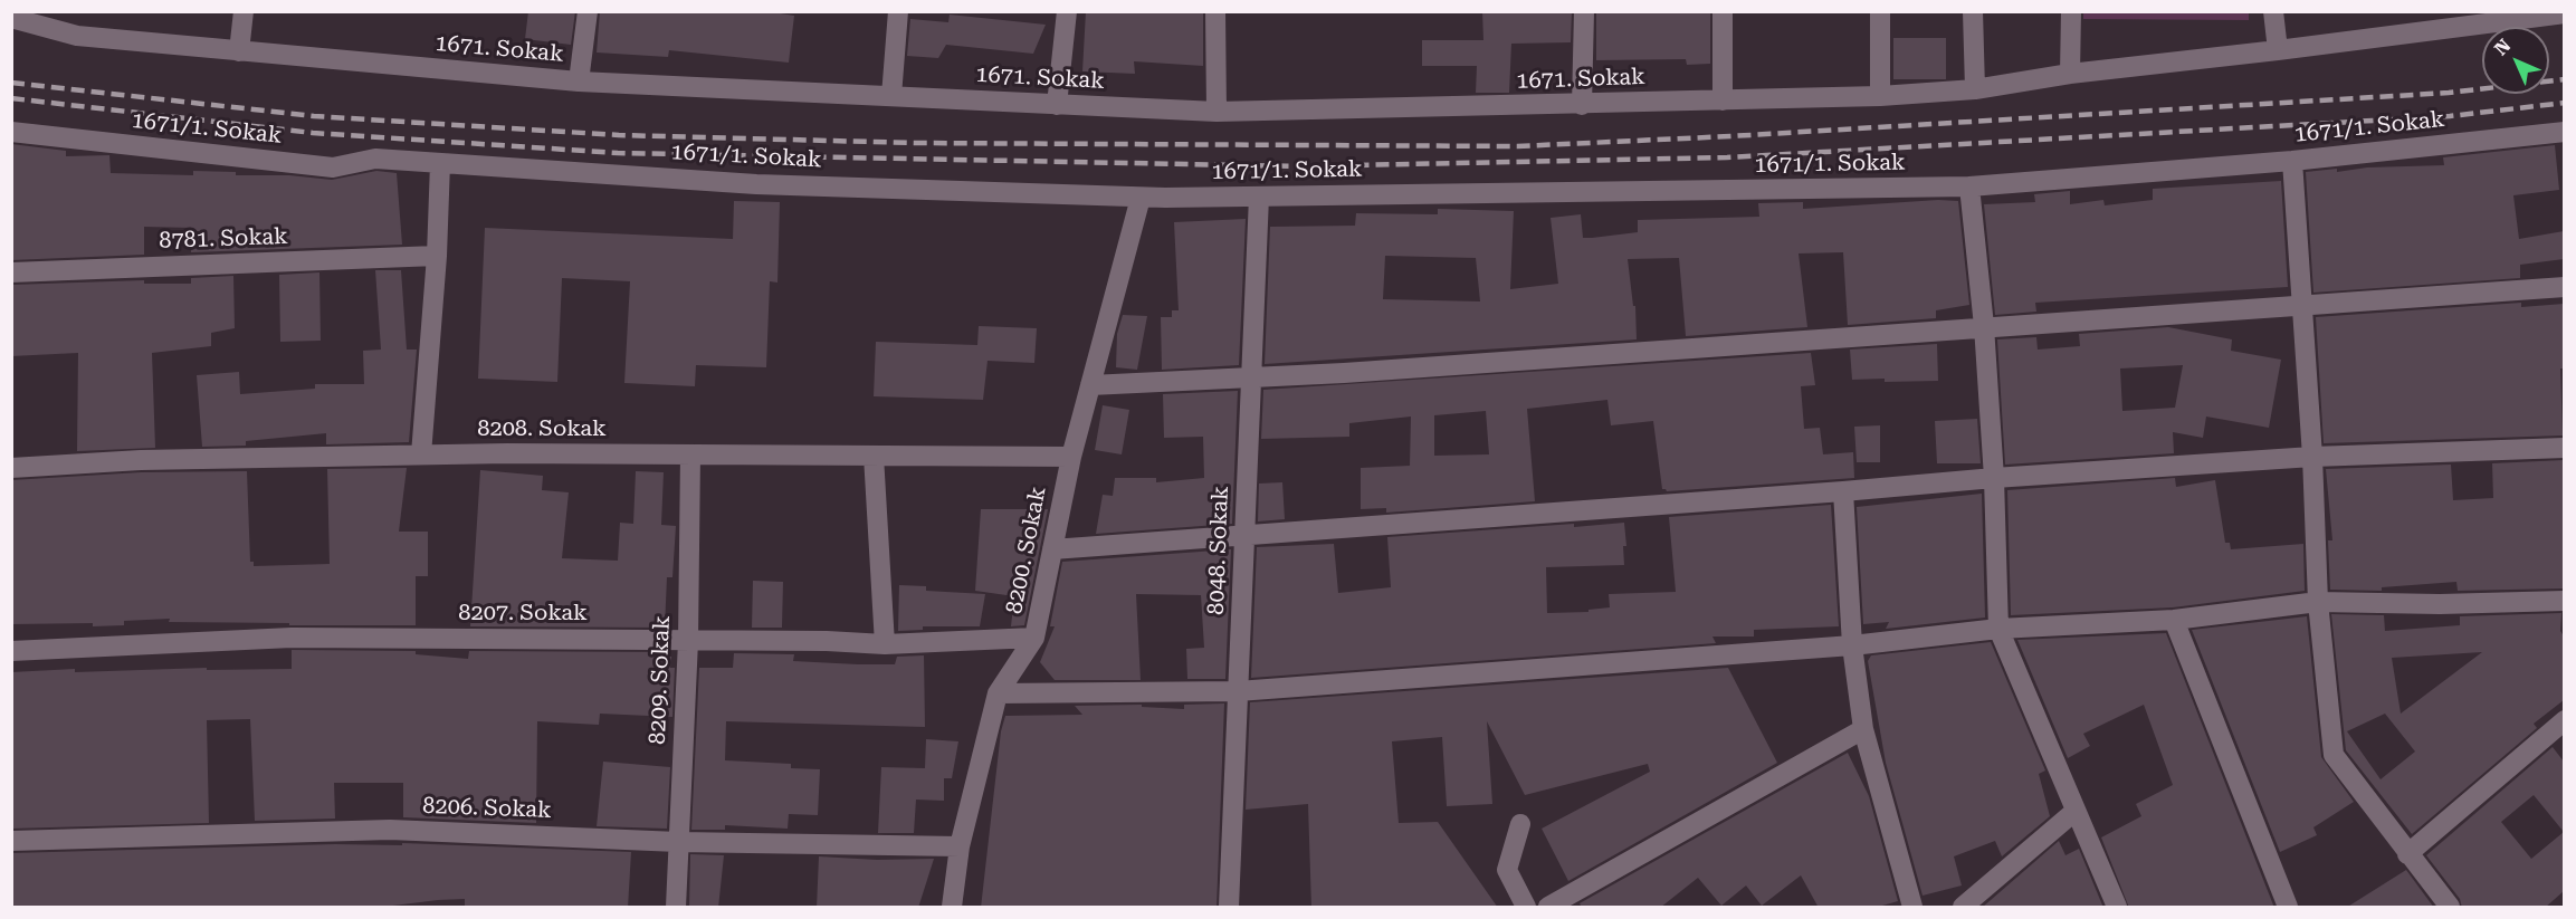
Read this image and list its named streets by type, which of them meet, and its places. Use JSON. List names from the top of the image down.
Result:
{
  "streets": {
    "street": [
      "1671. Sokak",
      "1671/1. Sokak",
      "8781. Sokak",
      "8208. Sokak",
      "8200. Sokak",
      "8048. Sokak",
      "8207. Sokak",
      "8209. Sokak",
      "8206. Sokak"
    ]
  },
  "crossings": [
    ["1671/1. Sokak", "8200. Sokak"],
    ["1671/1. Sokak", "8048. Sokak"],
    ["8208. Sokak", "8200. Sokak"],
    ["8208. Sokak", "8209. Sokak"],
    ["8200. Sokak", "8207. Sokak"],
    ["8200. Sokak", "8206. Sokak"],
    ["8207. Sokak", "8209. Sokak"],
    ["8209. Sokak", "8206. Sokak"]
  ],
  "north": "top left"
}
